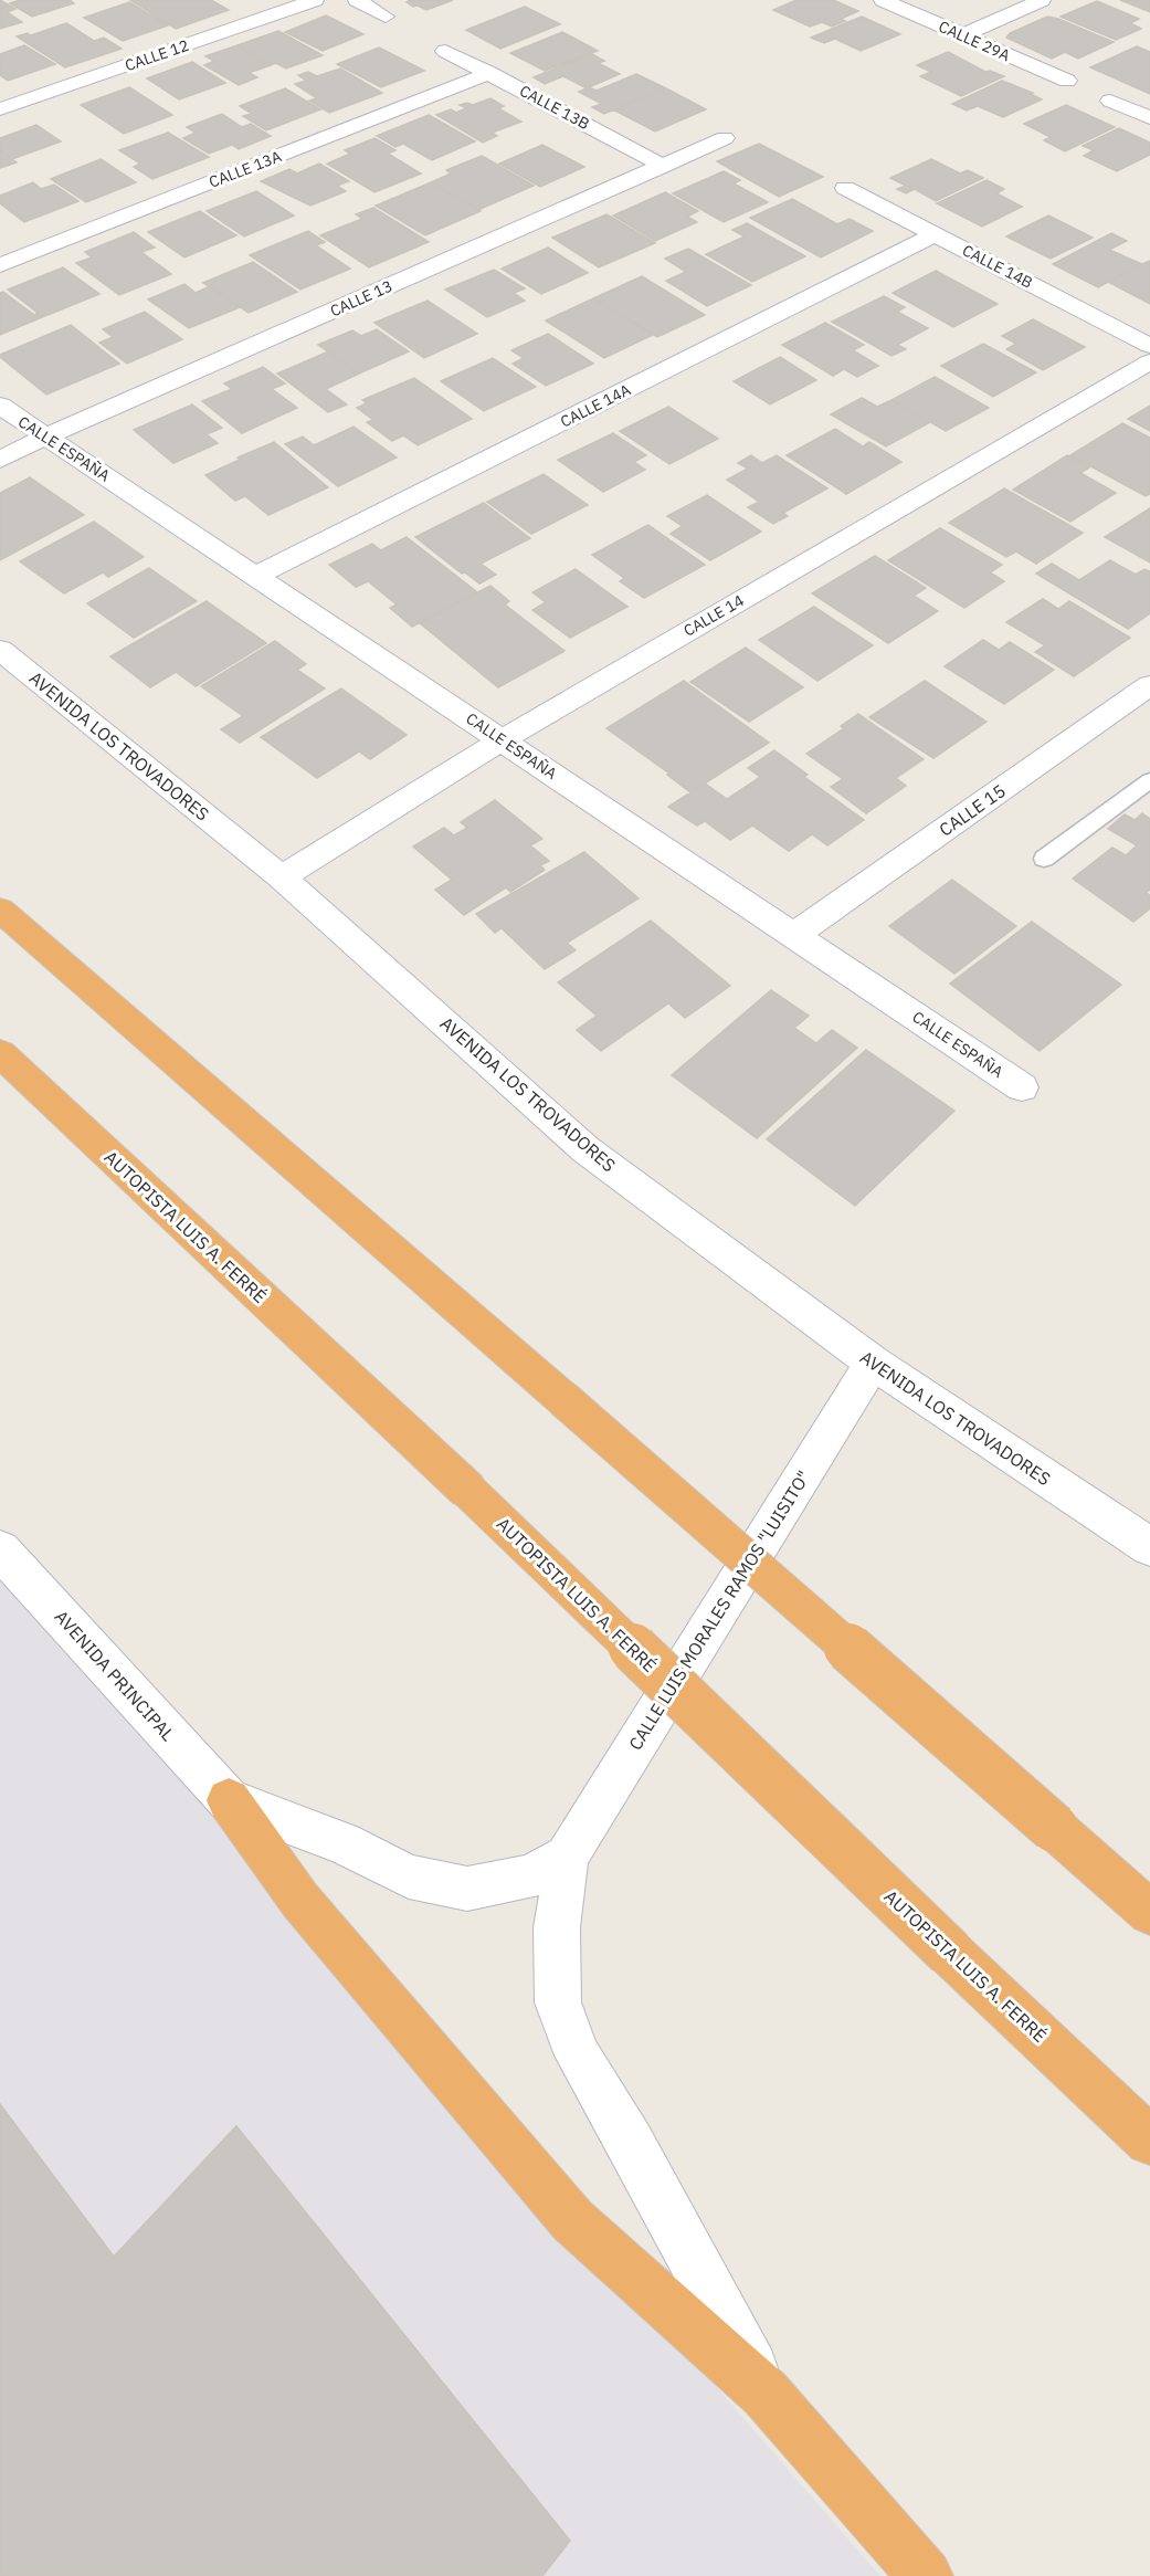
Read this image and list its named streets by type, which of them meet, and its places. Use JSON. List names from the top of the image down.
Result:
{
  "streets": {
    "highway": ["AUTOPISTA LUIS A. FERRÉ"],
    "street": [
      "CALLE 29A",
      "CALLE 12",
      "CALLE 13B",
      "CALLE 13A",
      "CALLE 14B",
      "CALLE 13",
      "CALLE 14A",
      "CALLE ESPAÑA",
      "CALLE 14",
      "AVENIDA LOS TROVADORES",
      "CALLE 15",
      "CALLE LUIS MORALES RAMOS \"LUISITO\"",
      "AVENIDA PRINCIPAL"
    ]
  },
  "crossings": [
    ["CALLE 13B", "CALLE 13A"],
    ["CALLE 13B", "CALLE 13"],
    ["CALLE 14B", "CALLE 14A"],
    ["CALLE 13", "CALLE ESPAÑA"],
    ["CALLE 14A", "CALLE ESPAÑA"],
    ["CALLE ESPAÑA", "CALLE 14"],
    ["CALLE ESPAÑA", "CALLE 15"],
    ["CALLE 14", "AVENIDA LOS TROVADORES"],
    ["AVENIDA LOS TROVADORES", "CALLE LUIS MORALES RAMOS \"LUISITO\""]
  ]
}
